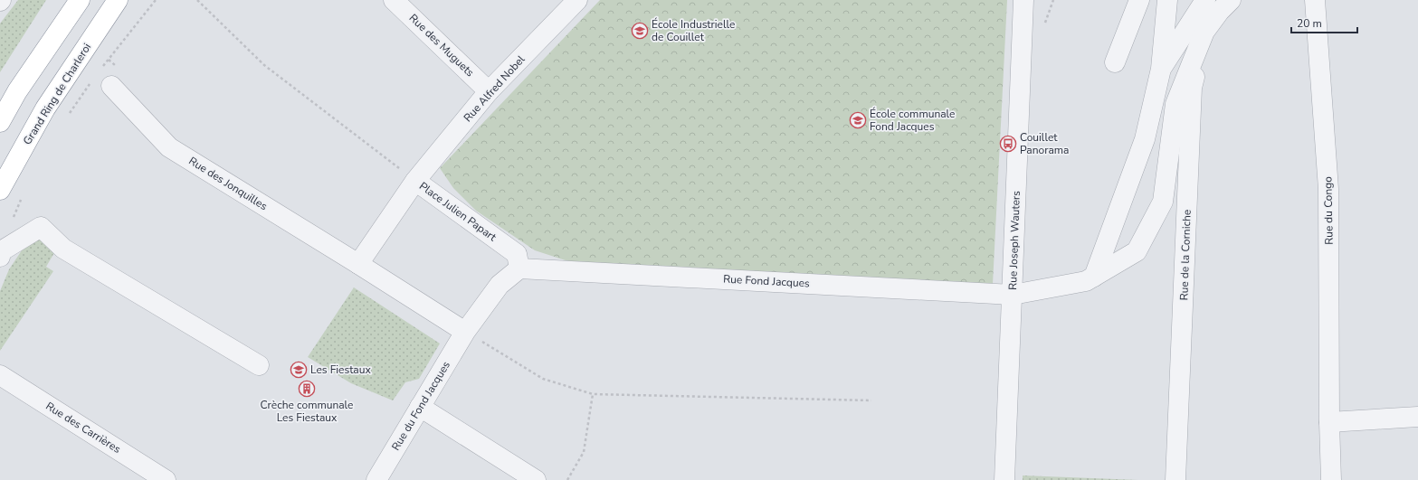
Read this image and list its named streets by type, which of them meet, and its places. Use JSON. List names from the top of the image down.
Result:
{
  "streets": {
    "highway": ["Grand Ring de Charleroi"],
    "street": [
      "Rue des Muguets",
      "Rue Alfred Nobel",
      "Rue des Jonquilles",
      "Rue du Congo",
      "Place Julien Papart",
      "Rue Joseph Wauters",
      "Rue de la Corniche",
      "Rue Fond Jacques",
      "Rue du Fond Jacques",
      "Rue des Carrières"
    ]
  },
  "crossings": [
    ["Rue des Muguets", "Rue Alfred Nobel"],
    ["Rue Alfred Nobel", "Place Julien Papart"],
    ["Rue des Jonquilles", "Place Julien Papart"],
    ["Place Julien Papart", "Rue Fond Jacques"],
    ["Rue Joseph Wauters", "Rue Fond Jacques"],
    ["Rue de la Corniche", "Rue Fond Jacques"]
  ],
  "places": {
    "school or university": ["École Industrielle de Couillet", "École communale Fond Jacques", "Les Fiestaux"],
    "bus stop": ["Couillet Panorama"],
    "building": ["Crèche communale Les Fiestaux"]
  },
  "scale_bar": "20 m"
}
